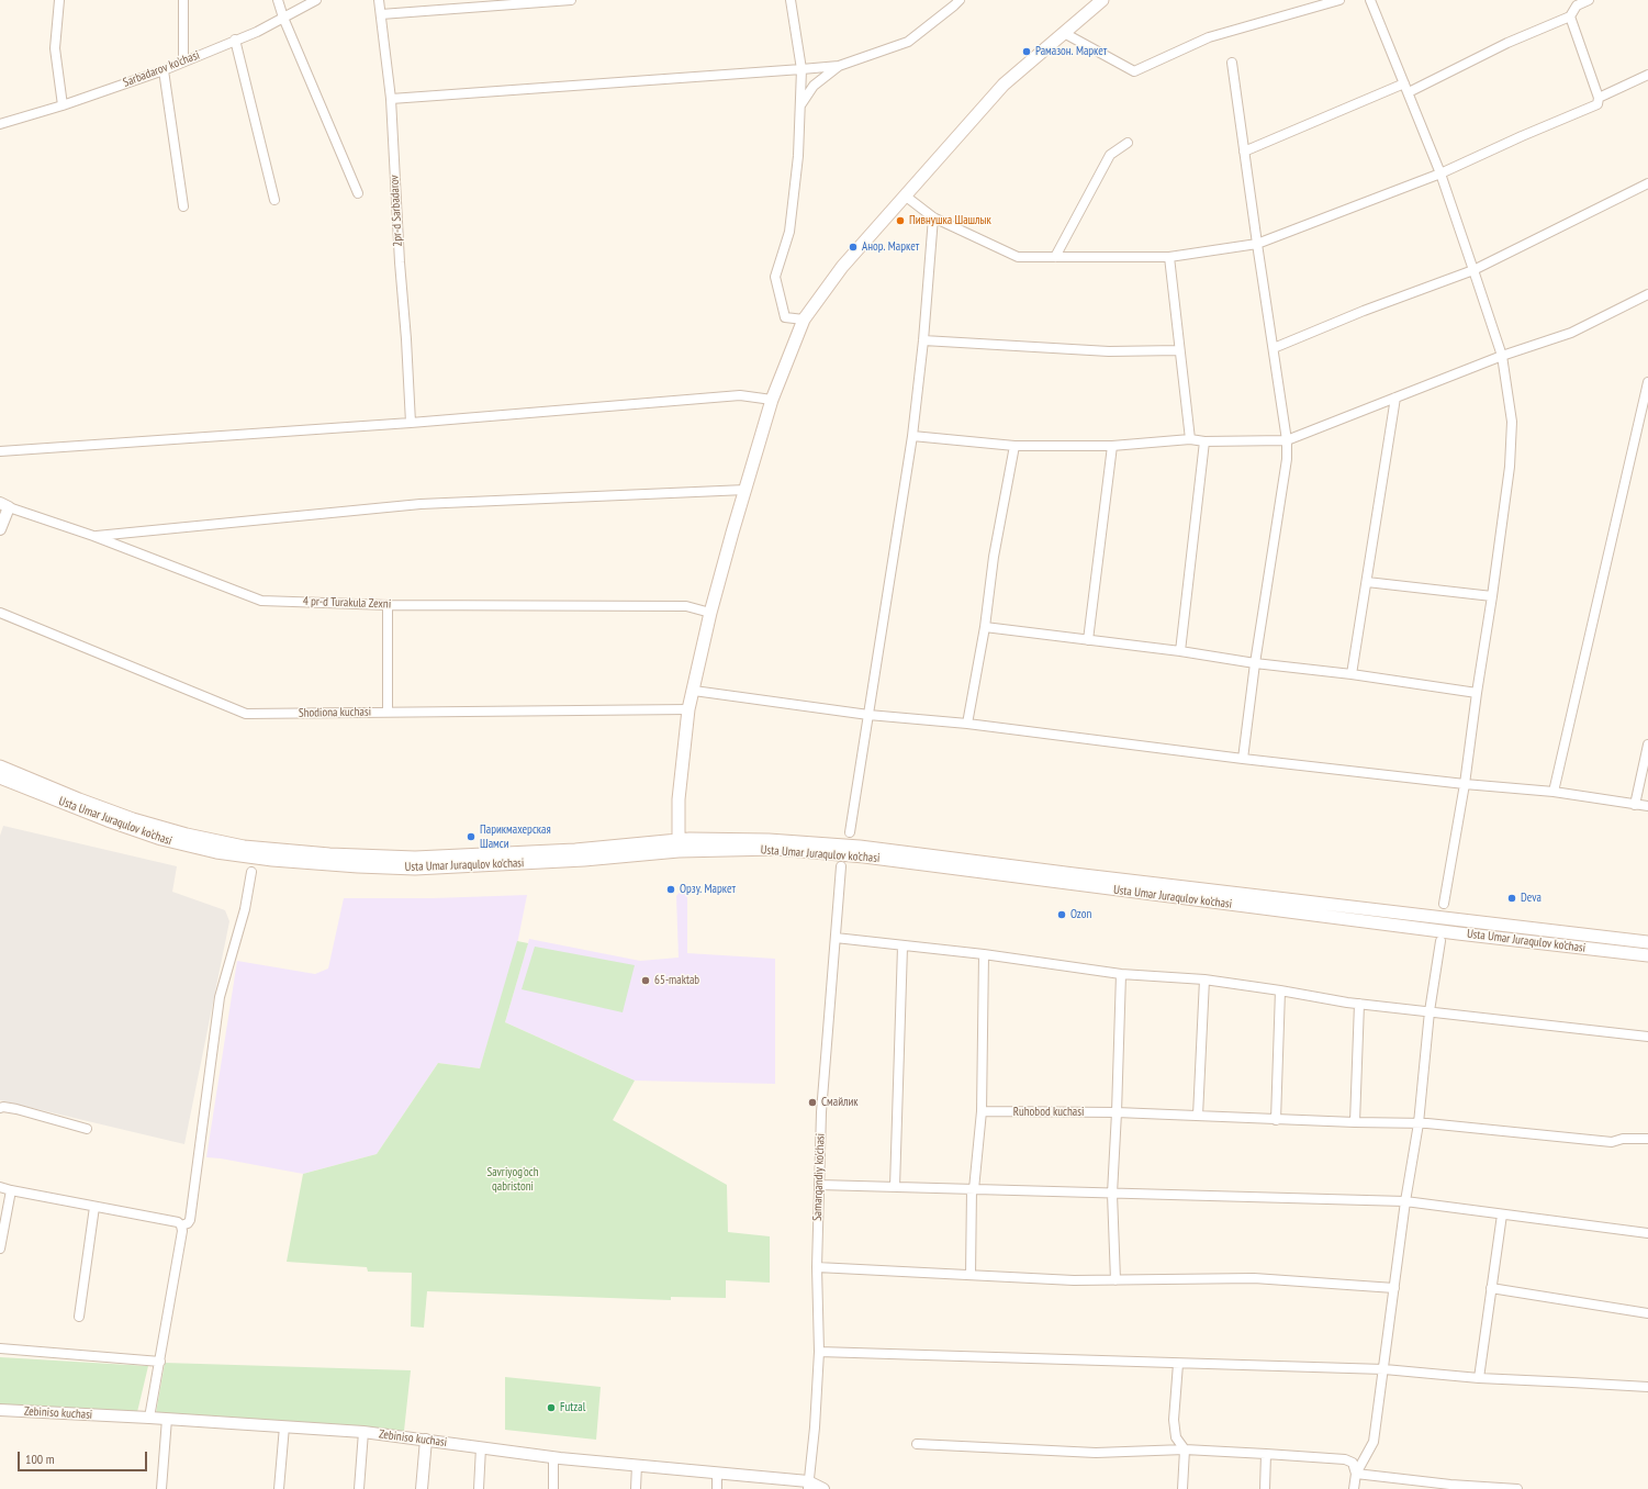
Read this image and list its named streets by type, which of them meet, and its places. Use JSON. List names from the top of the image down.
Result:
{
  "streets": {
    "main road": ["Usta Umar Juraqulov ko'chasi"],
    "street": [
      "Sarbadarov ko'chasi",
      "2pr-d Sarbadarov",
      "4 pr-d Turakula Zexni",
      "Shodiona kuchasi",
      "Ruhobod kuchasi",
      "Samarqandiy ko'chasi",
      "Zebiniso kuchasi"
    ]
  },
  "crossings": [
    ["Samarqandiy ko'chasi", "Zebiniso kuchasi"]
  ],
  "parks": ["Savriyog'och qabristoni"],
  "places": [
    "Рамазон. Маркет",
    "Пивнушка Шашлык",
    "Анор. Маркет",
    "Парикмахерская Шамси",
    "Орзу. Маркет",
    "Deva",
    "Ozon",
    "65-maktab",
    "Смайлик",
    "Futzal"
  ],
  "scale_bar": "100 m"
}
